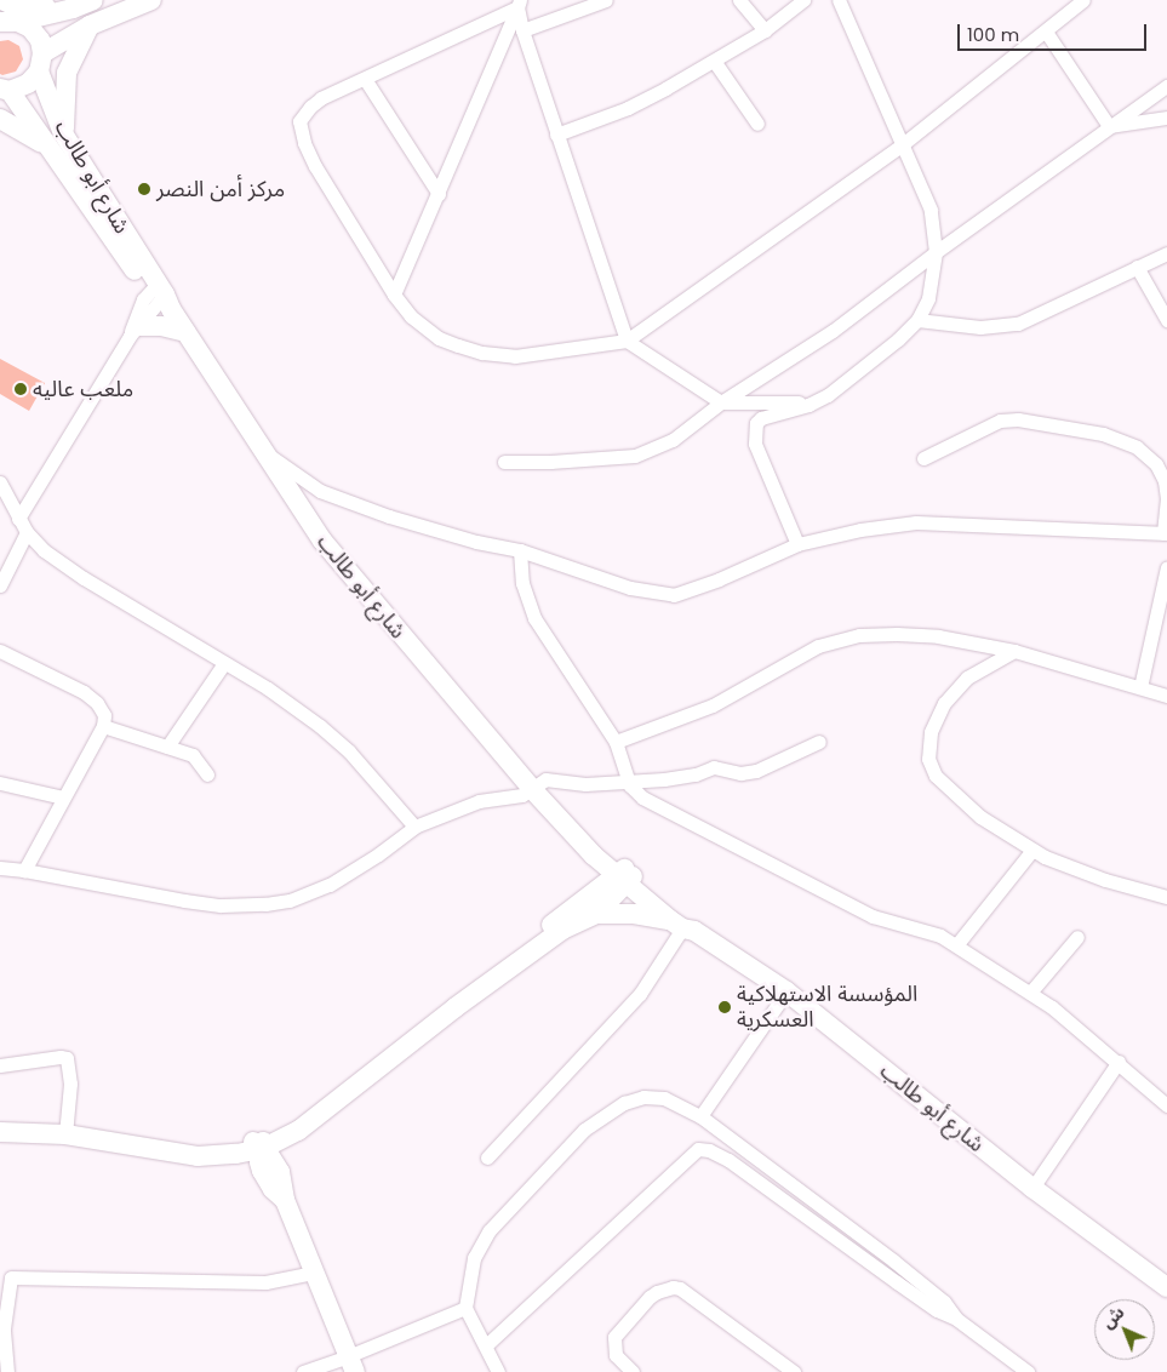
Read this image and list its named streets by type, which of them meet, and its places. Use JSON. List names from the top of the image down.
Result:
{
  "streets": {
    "street": ["شارع أبو طالب"]
  },
  "places": ["مركز أمن النصر", "ملعب عاليه", "المؤسسة الاستهلاكية العسكرية"],
  "scale_bar": "100 m",
  "north": "top left"
}
